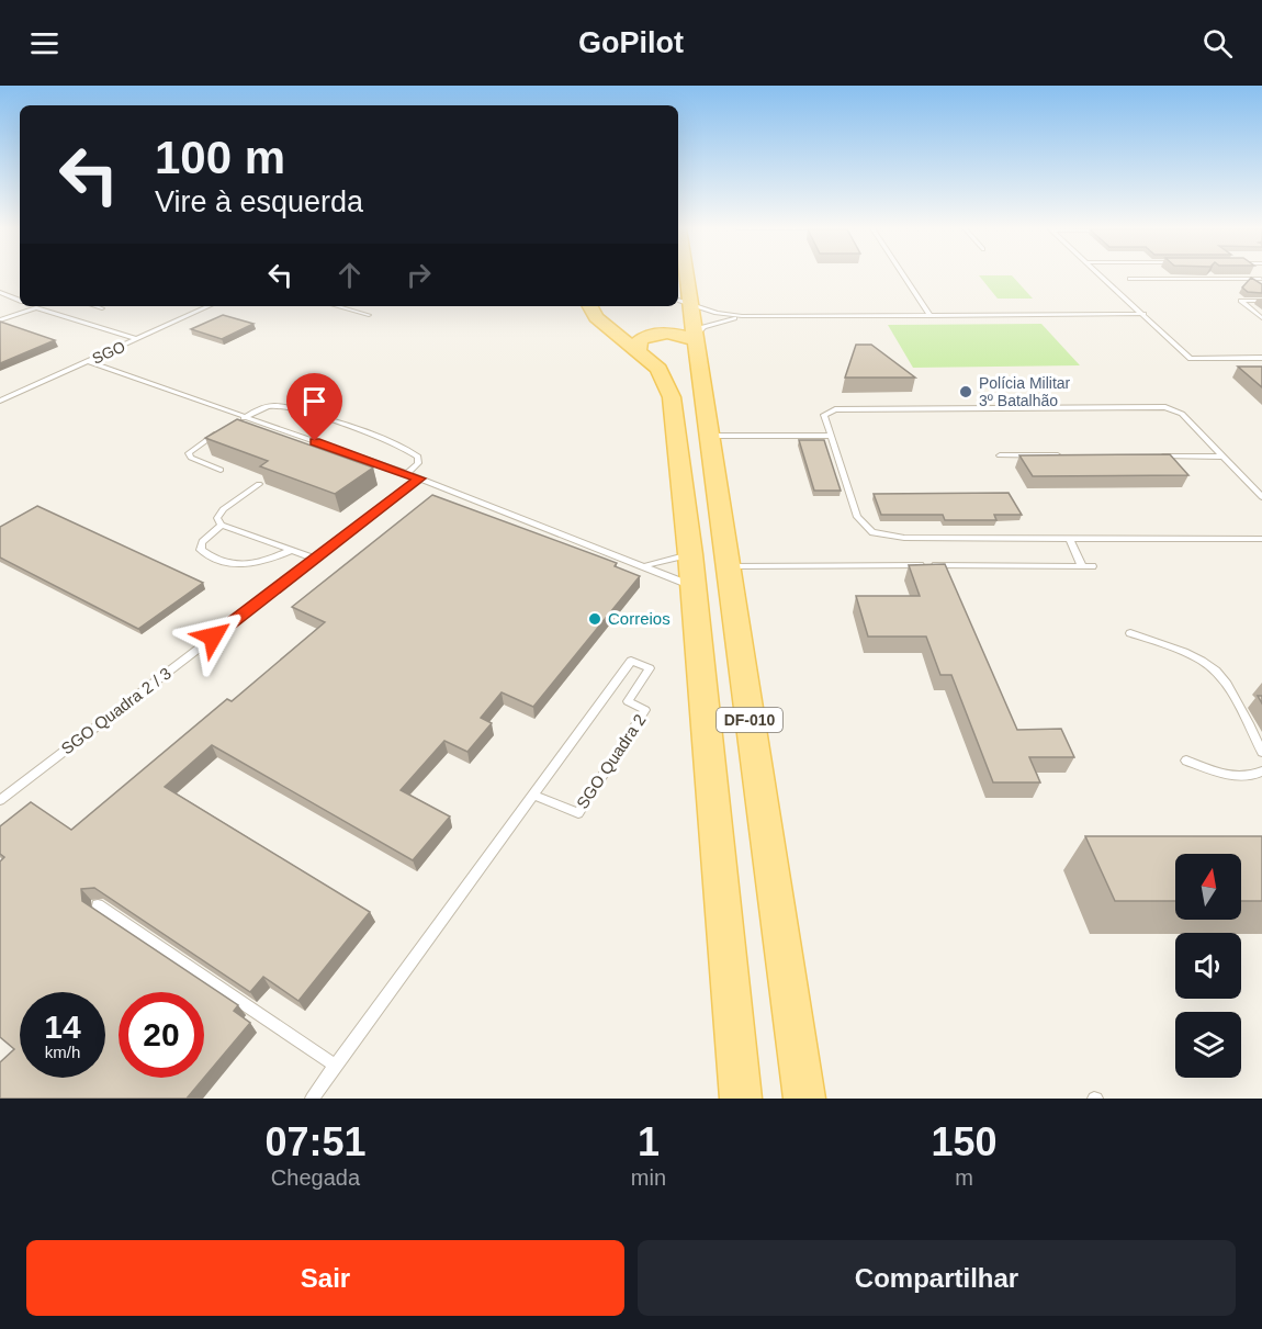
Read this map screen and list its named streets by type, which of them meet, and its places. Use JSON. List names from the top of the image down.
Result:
{
  "streets": {
    "main road": ["DF-010"],
    "lane": ["SGO", "SGO Quadra 2 / 3", "SGO Quadra 2"]
  },
  "places": ["Polícia Militar 3º Batalhão", "Correios"],
  "north": "top",
  "page": {
    "header": "GoPilot",
    "turn": ["100 m", "Vire à esquerda"],
    "speed": "14 km/h",
    "limit": "20",
    "eta": [
      "07:51",
      "Chegada",
      "1",
      "min",
      "150",
      "m"
    ],
    "buttons": ["Sair", "Compartilhar"]
  }
}
